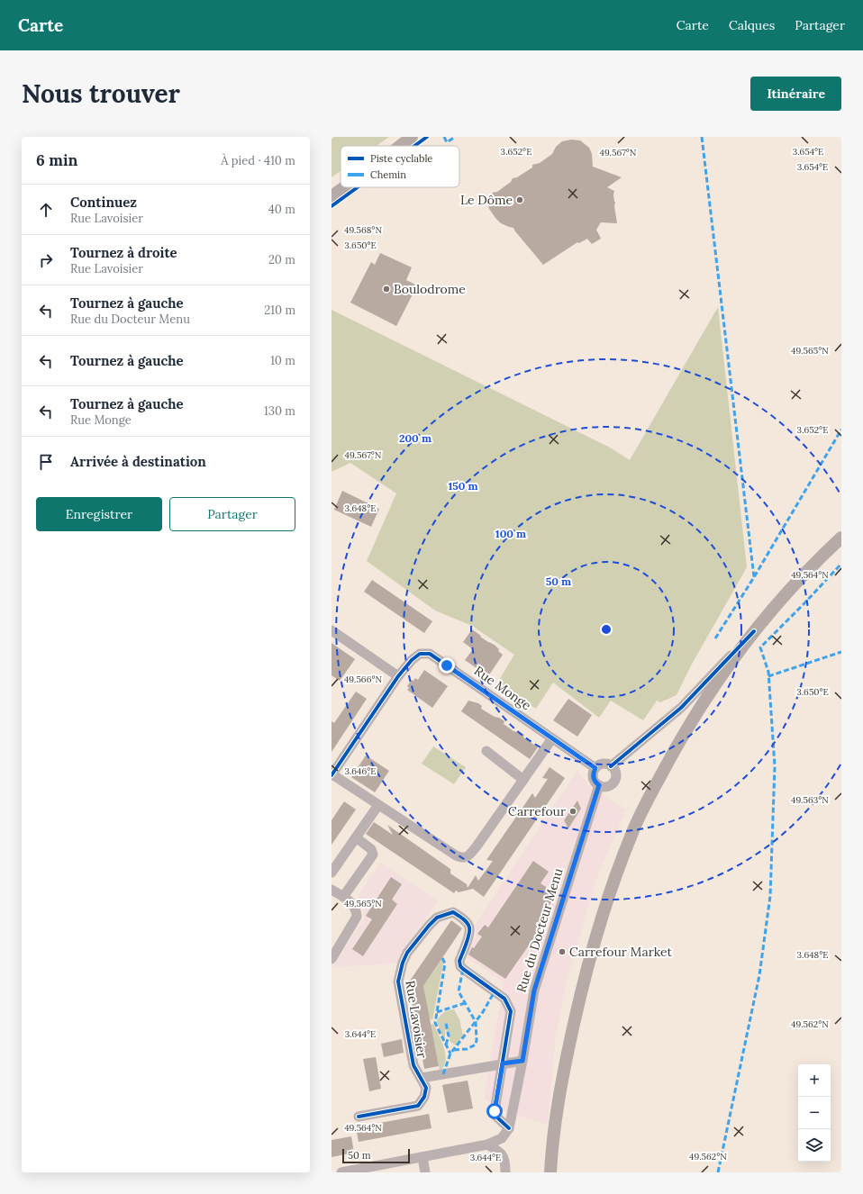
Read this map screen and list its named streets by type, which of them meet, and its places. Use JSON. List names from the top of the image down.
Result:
{
  "streets": {
    "street": ["Rue Monge", "Rue du Docteur Menu", "Rue Lavoisier"]
  },
  "crossings": [
    ["Rue Monge", "Rue du Docteur Menu"],
    ["Rue du Docteur Menu", "Rue Lavoisier"]
  ],
  "places": [
    "Le Dôme",
    "Boulodrome",
    "Carrefour",
    "Carrefour Market"
  ],
  "legend": ["Piste cyclable", "Chemin"],
  "scale_bar": "50 m",
  "page": {
    "header": "Carte",
    "nav": ["Carte", "Calques", "Partager"],
    "buttons": [
      "Itinéraire",
      ["Enregistrer", "Partager"]
    ],
    "title": "Nous trouver",
    "heading": ["6 min", "À pied · 410 m"],
    "list": [
      ["Continuez", "Rue Lavoisier", "40 m"],
      ["Tournez à droite", "Rue Lavoisier", "20 m"],
      ["Tournez à gauche", "Rue du Docteur Menu", "210 m"],
      ["Tournez à gauche", "10 m"],
      ["Tournez à gauche", "Rue Monge", "130 m"],
      "Arrivée à destination"
    ],
    "map_buttons": ["+", "−"],
    "scale": "50 m"
  },
  "coordinates": [
    "3.652°E",
    "3.654°E",
    "49.567°N",
    "49.568°N",
    "3.650°E",
    "49.565°N",
    "3.648°E",
    "49.564°N",
    "49.566°N",
    "3.646°E",
    "49.563°N",
    "49.562°N",
    "3.644°E"
  ],
  "rings": [
    "200 m",
    "150 m",
    "100 m",
    "50 m"
  ]
}
